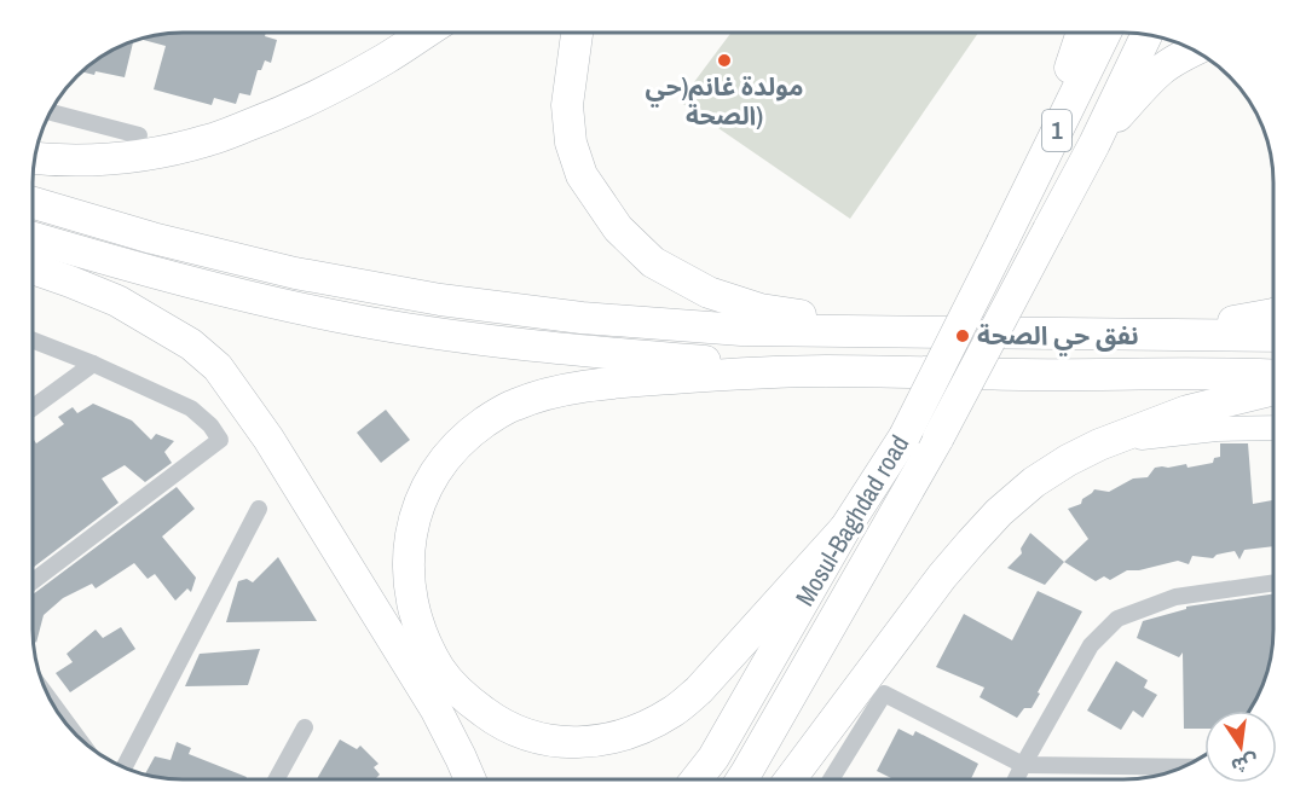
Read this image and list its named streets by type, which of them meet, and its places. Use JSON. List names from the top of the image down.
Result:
{
  "streets": {
    "highway": ["1", "Mosul-Baghdad road"]
  },
  "crossings": [
    ["1", "Mosul-Baghdad road"]
  ],
  "places": ["مولدة غانم(حي الصحة)", "نفق حي الصحة"],
  "north": "bottom"
}
